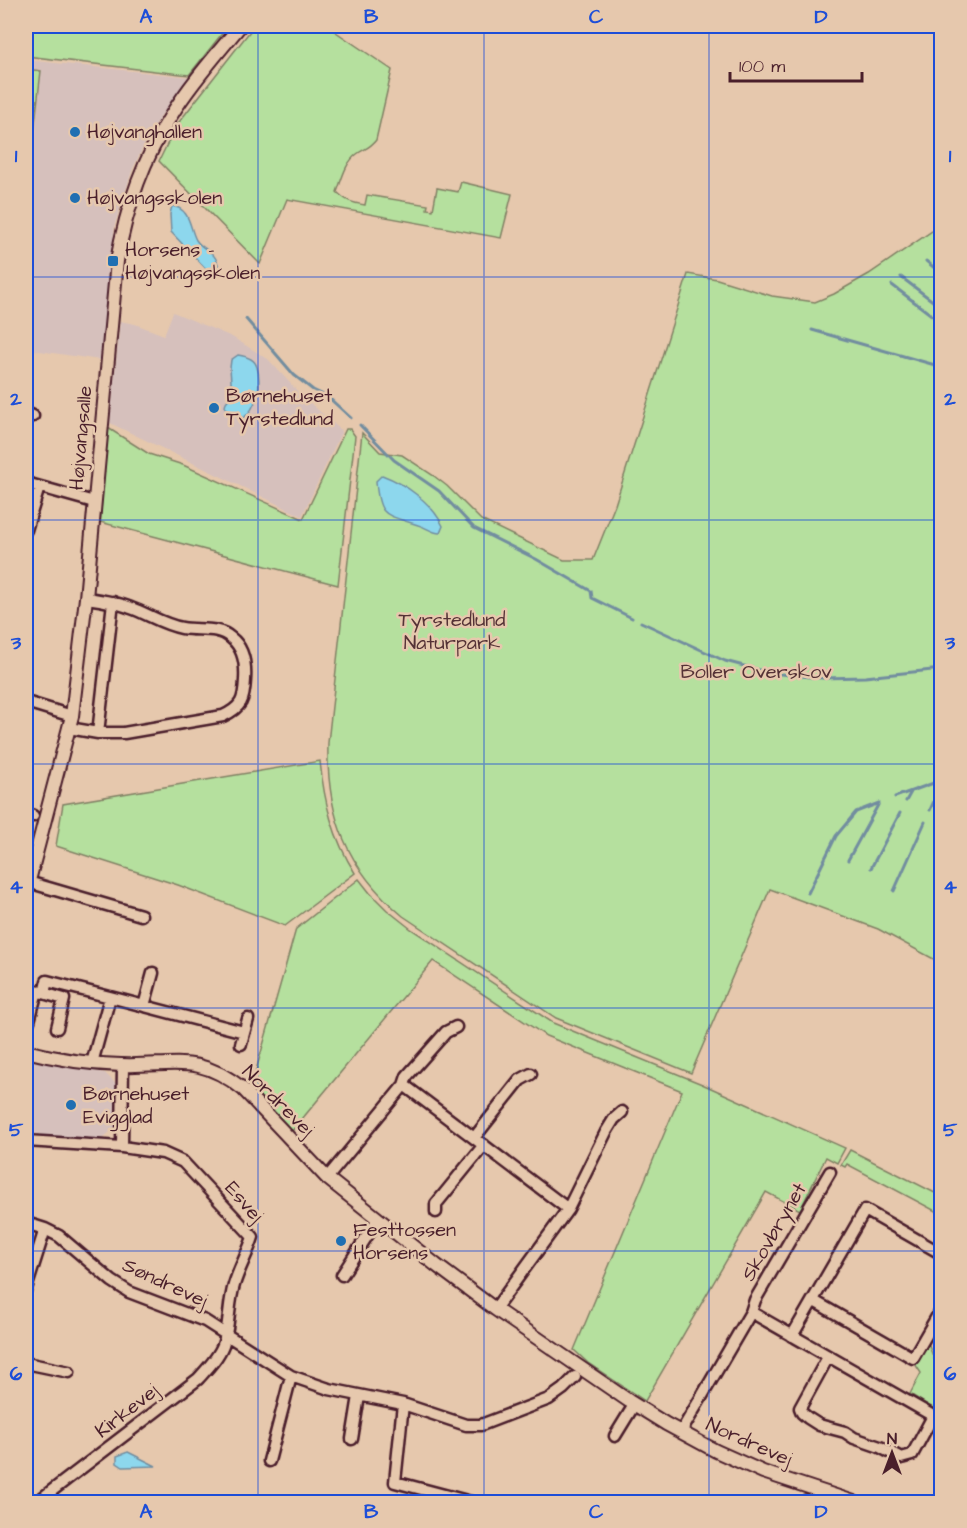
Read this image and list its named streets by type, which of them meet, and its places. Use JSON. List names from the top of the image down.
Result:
{
  "streets": {
    "street": [
      "Højvangsalle",
      "Nordrevej",
      "Esvej",
      "Skovbrynet",
      "Søndrevej",
      "Kirkevej"
    ]
  },
  "crossings": [
    ["Nordrevej", "Skovbrynet"],
    ["Esvej", "Søndrevej"],
    ["Esvej", "Kirkevej"],
    ["Søndrevej", "Kirkevej"]
  ],
  "parks": ["Tyrstedlund Naturpark", "Boller Overskov"],
  "places": {
    "other": [
      "Højvanghallen",
      "Højvangsskolen",
      "Børnehuset Tyrstedlund",
      "Børnehuset Evigglad",
      "Festtossen Horsens"
    ],
    "transit": ["Horsens - Højvangsskolen"]
  },
  "scale_bar": "100 m",
  "north": "top",
  "grid": {
    "columns": [
      "A",
      "B",
      "C",
      "D"
    ],
    "rows": [
      "1",
      "2",
      "3",
      "4",
      "5",
      "6"
    ]
  }
}
